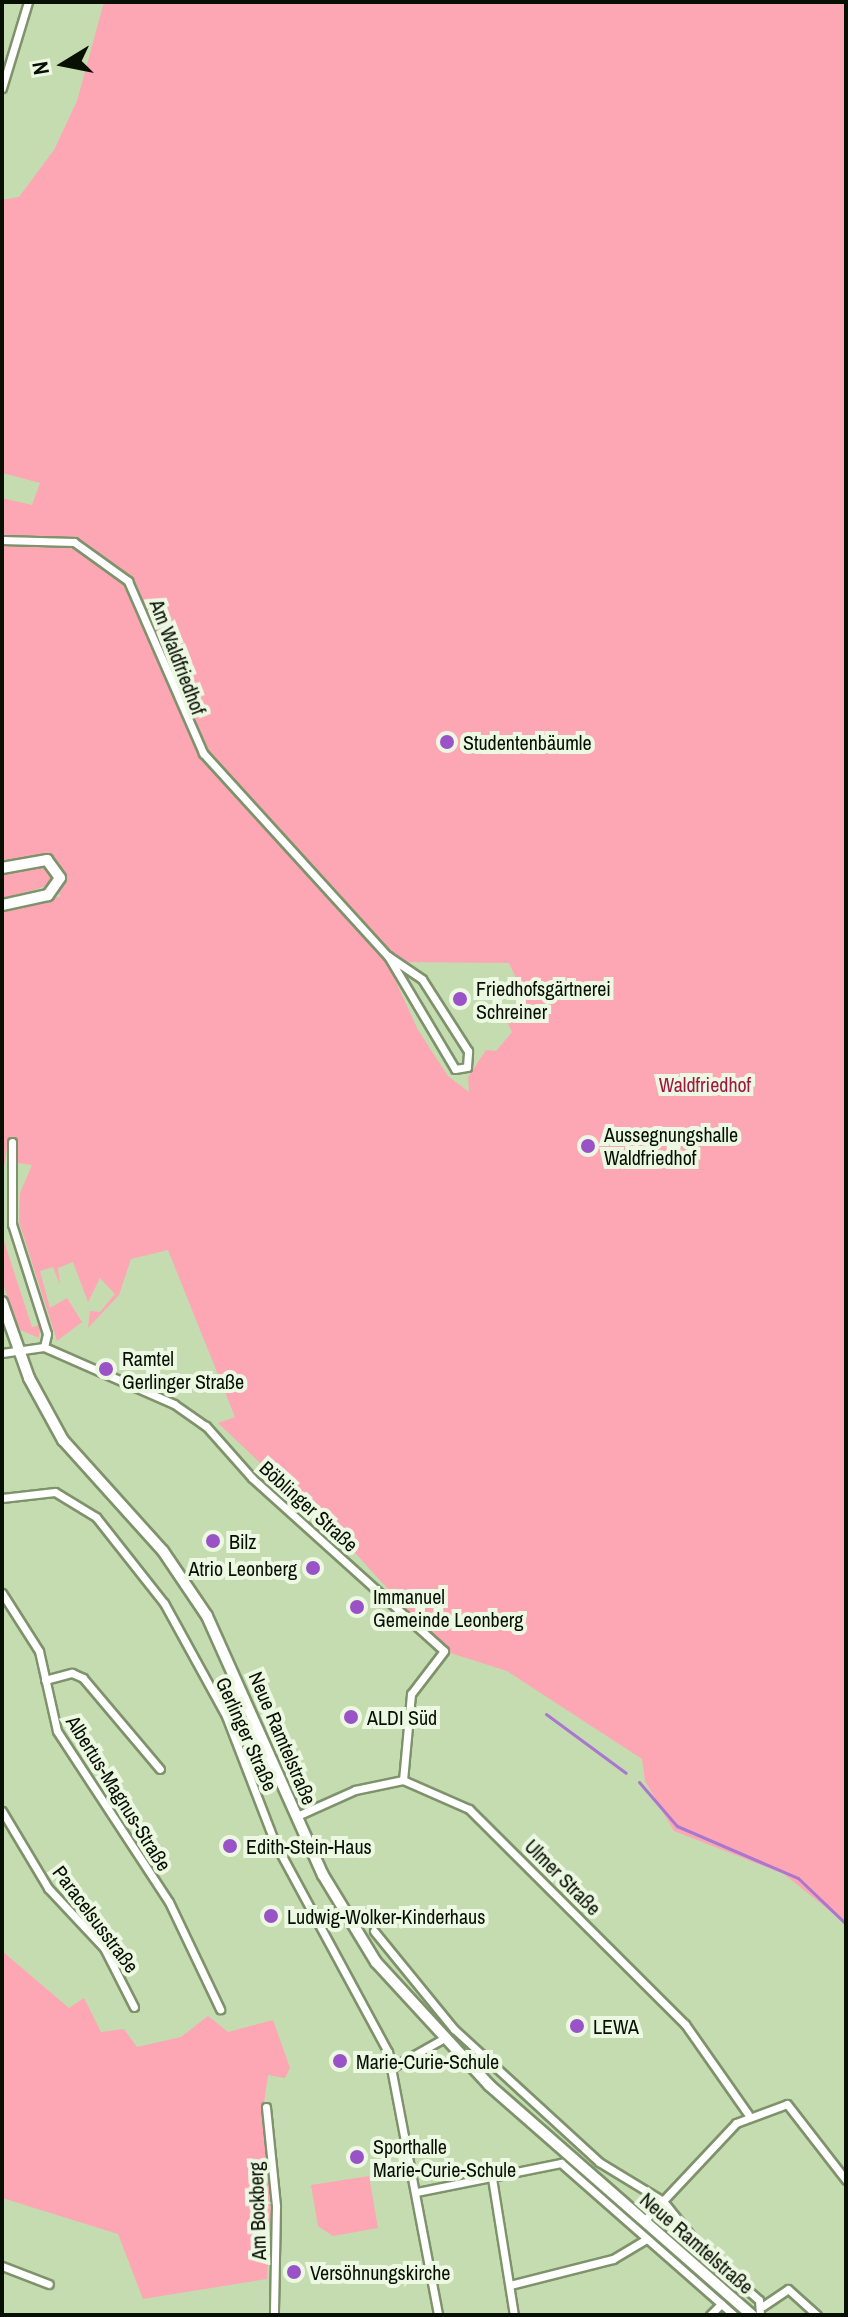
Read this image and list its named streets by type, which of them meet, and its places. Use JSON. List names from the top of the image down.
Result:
{
  "streets": {
    "main road": ["Neue Ramtelstraße"],
    "street": [
      "Am Waldfriedhof",
      "Böblinger Straße",
      "Gerlinger Straße",
      "Albertus-Magnus-Straße",
      "Ulmer Straße",
      "Paracelsusstraße",
      "Am Bockberg"
    ]
  },
  "crossings": [
    ["Böblinger Straße", "Ulmer Straße"]
  ],
  "parks": ["Waldfriedhof"],
  "places": [
    "Studentenbäumle",
    "Friedhofsgärtnerei Schreiner",
    "Aussegnungshalle Waldfriedhof",
    "Ramtel Gerlinger Straße",
    "Bilz",
    "Atrio Leonberg",
    "Immanuel Gemeinde Leonberg",
    "ALDI Süd",
    "Edith-Stein-Haus",
    "Ludwig-Wolker-Kinderhaus",
    "LEWA",
    "Marie-Curie-Schule",
    "Sporthalle Marie-Curie-Schule",
    "Versöhnungskirche"
  ],
  "north": "left"
}
